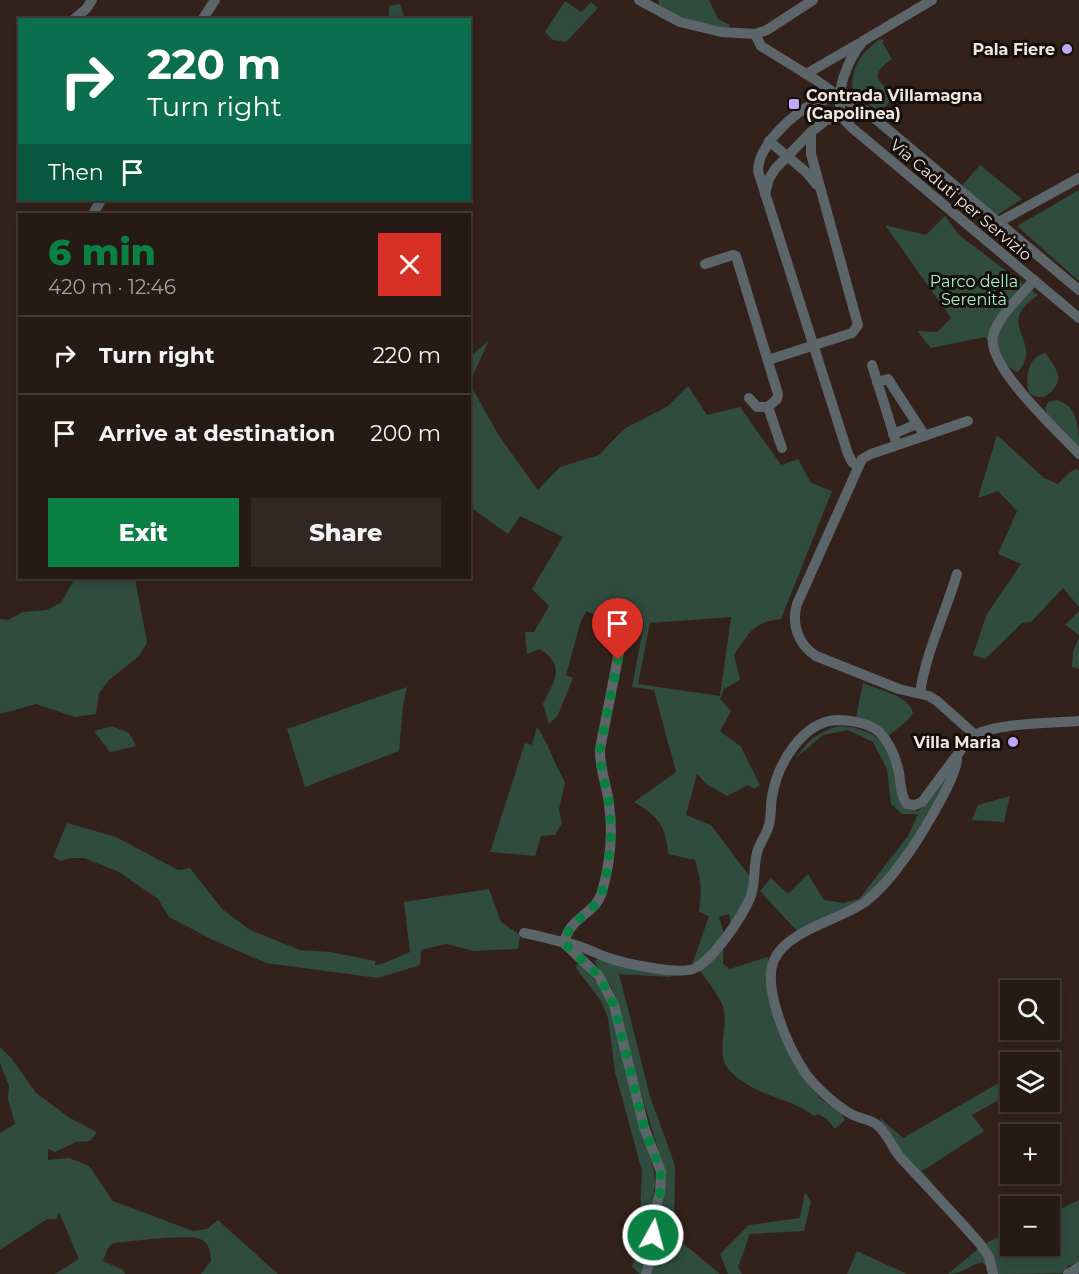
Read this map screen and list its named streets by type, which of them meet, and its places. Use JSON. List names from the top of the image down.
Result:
{
  "streets": {
    "street": ["Via Caduti per Servizio"]
  },
  "parks": ["Parco della Serenità"],
  "places": {
    "other": ["Pala Fiere", "Villa Maria"],
    "transit": ["Contrada Villamagna (Capolinea)"]
  },
  "page": {
    "turn": ["220 m", "Turn right"],
    "then": "Then",
    "heading": ["6 min", "420 m · 12:46"],
    "list": [
      {
        "name": "Turn right",
        "value": "220 m"
      },
      {
        "name": "Arrive at destination",
        "value": "200 m"
      }
    ],
    "buttons": ["Exit", "Share"],
    "map_buttons": ["+", "−"]
  }
}
